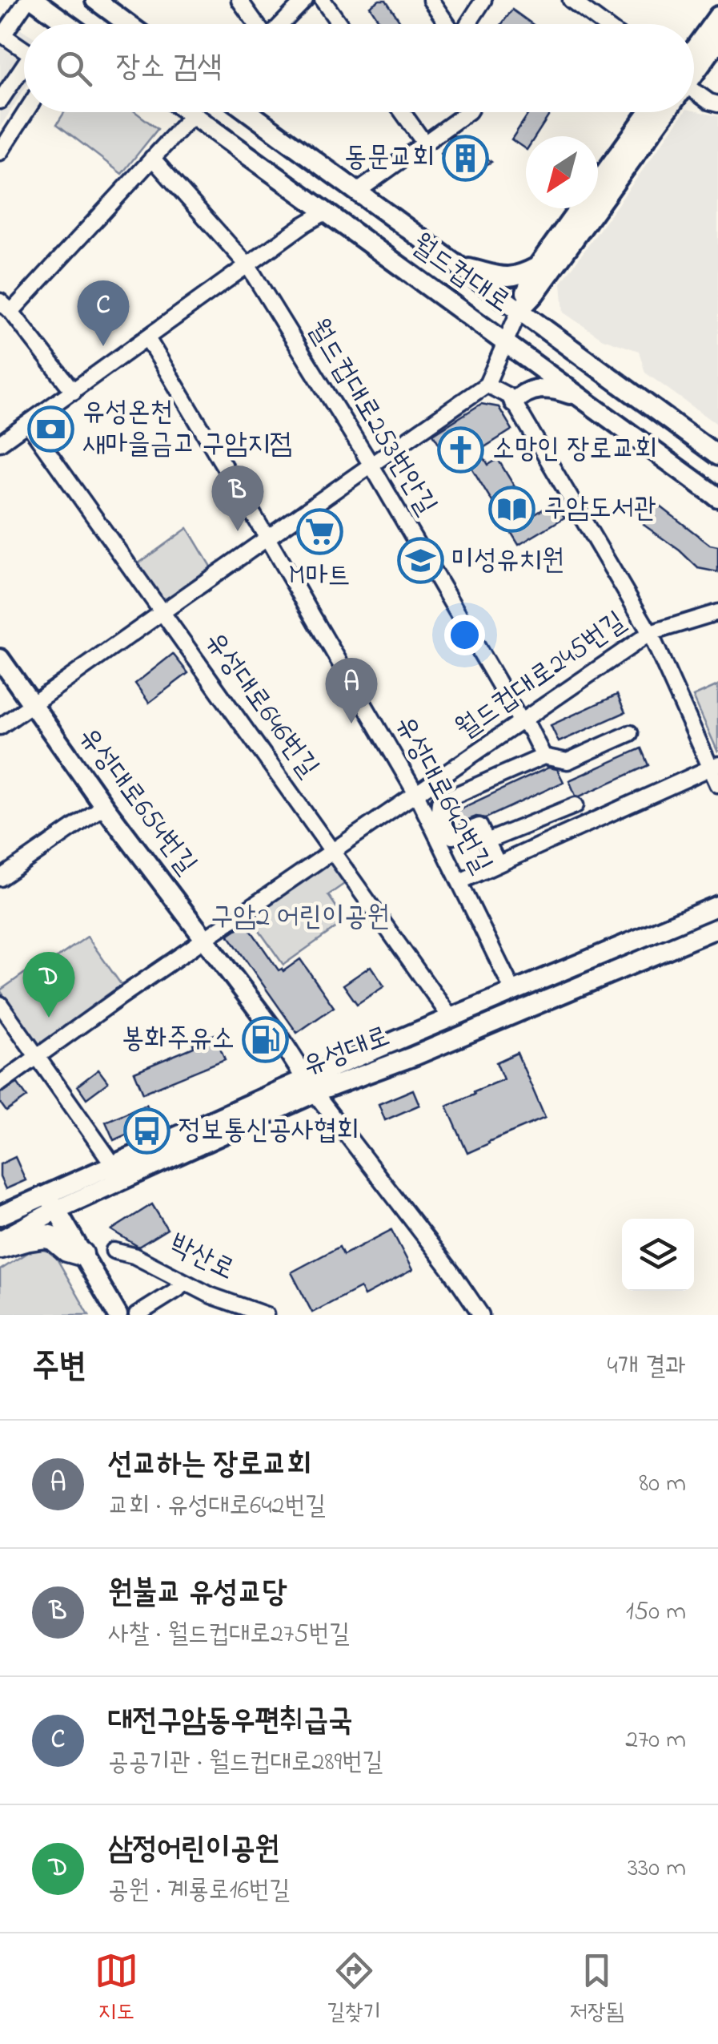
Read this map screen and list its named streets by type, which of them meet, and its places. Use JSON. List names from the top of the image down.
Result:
{
  "streets": {
    "street": [
      "월드컵대로",
      "월드컵대로253번안길",
      "월드컵대로245번길",
      "유성대로646번길",
      "유성대로642번길",
      "유성대로654번길",
      "유성대로",
      "박산로"
    ]
  },
  "crossings": [
    ["월드컵대로253번안길", "월드컵대로245번길"],
    ["월드컵대로245번길", "유성대로646번길"],
    ["월드컵대로245번길", "유성대로642번길"],
    ["월드컵대로245번길", "유성대로654번길"],
    ["유성대로646번길", "유성대로"],
    ["유성대로642번길", "유성대로"],
    ["유성대로654번길", "유성대로"]
  ],
  "parks": ["구암2 어린이공원"],
  "places": {
    "building": ["동문교회"],
    "bank": ["유성온천 새마을금고 구암지점"],
    "church": ["소망인 장로교회"],
    "library": ["구암도서관"],
    "supermarket": ["M마트"],
    "school or university": ["미성유치원"],
    "fuel station": ["봉화주유소"],
    "bus stop": ["정보통신공사협회"]
  },
  "north": "bottom left",
  "page": {
    "search": "장소 검색",
    "pins": [
      "C",
      "B",
      "A",
      "D"
    ],
    "heading": ["주변", "4개 결과"],
    "list": [
      {
        "mark": "A",
        "name": "선교하는 장로교회",
        "note": "교회 · 유성대로642번길",
        "value": "80 m"
      },
      {
        "mark": "B",
        "name": "원불교 유성교당",
        "note": "사찰 · 월드컵대로275번길",
        "value": "150 m"
      },
      {
        "mark": "C",
        "name": "대전구암동우편취급국",
        "note": "공공기관 · 월드컵대로289번길",
        "value": "270 m"
      },
      {
        "mark": "D",
        "name": "삼정어린이공원",
        "note": "공원 · 계룡로16번길",
        "value": "330 m"
      }
    ],
    "nav": ["지도", "길찾기", "저장됨"]
  }
}
